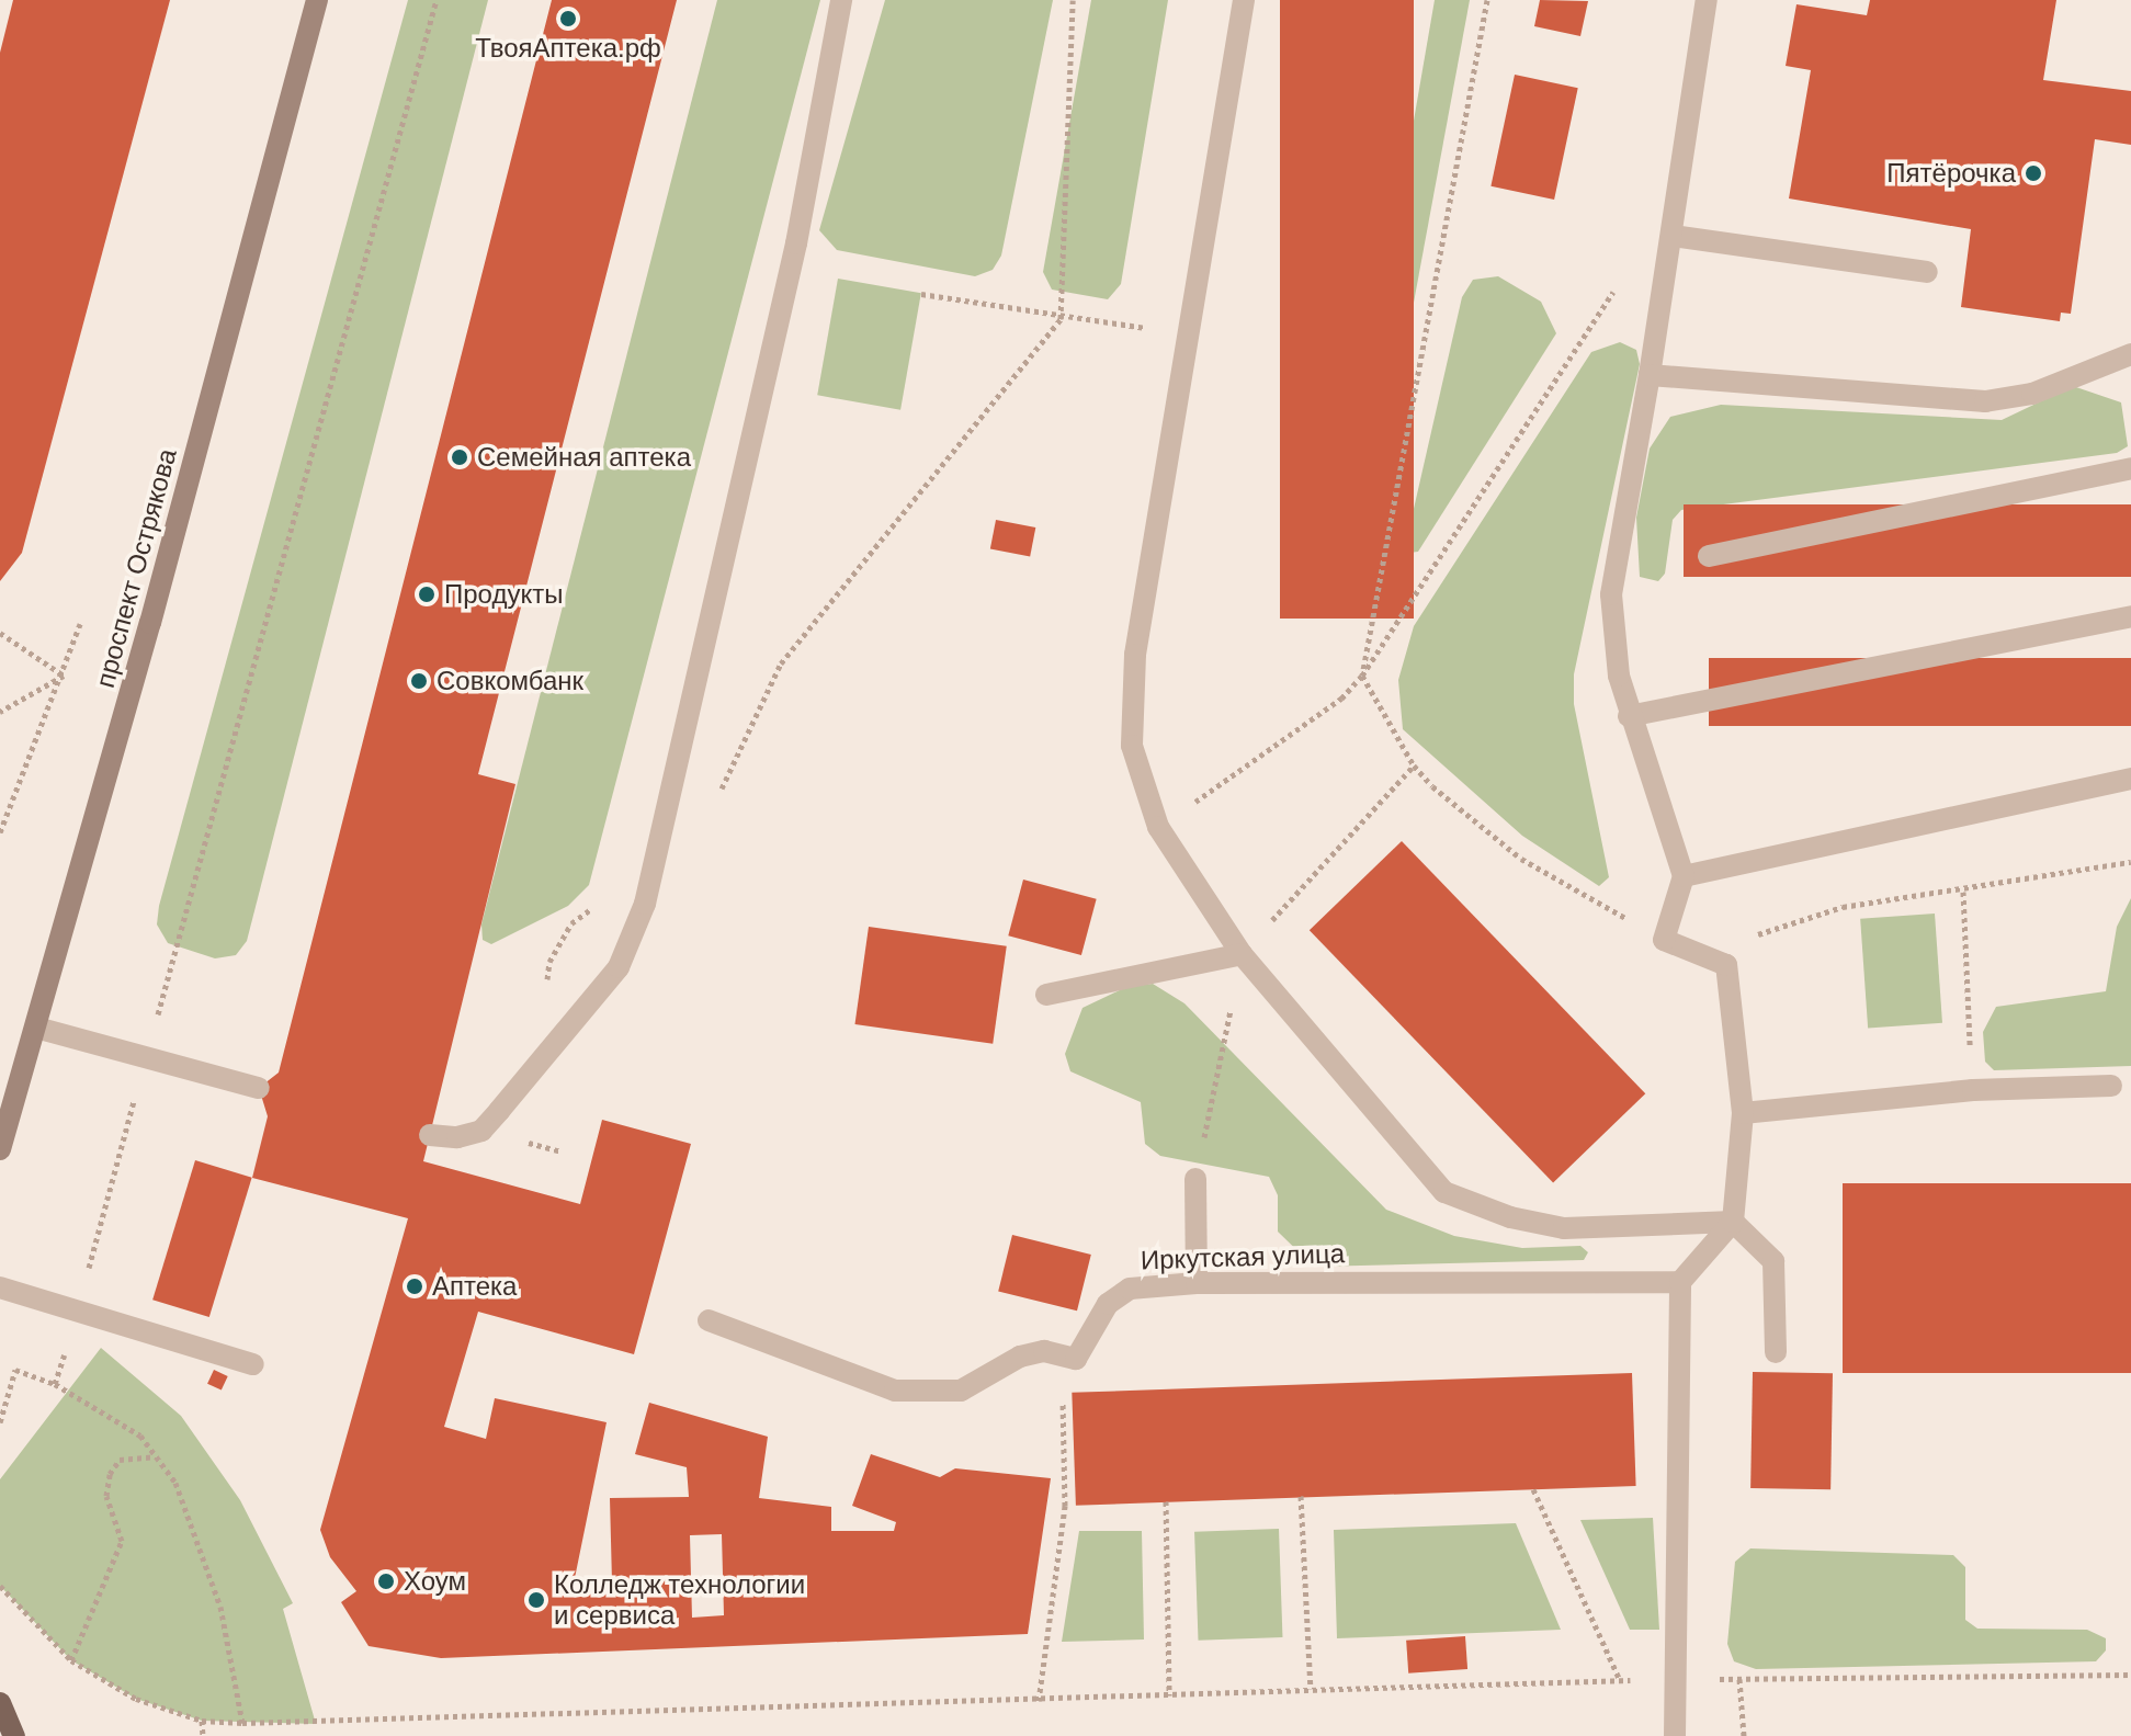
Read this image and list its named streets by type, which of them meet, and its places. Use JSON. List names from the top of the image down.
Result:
{
  "streets": {
    "main road": ["проспект Острякова"],
    "lane": ["Иркутская улица"]
  },
  "places": [
    "ТвояАптека.рф",
    "Пятёрочка",
    "Семейная аптека",
    "Продукты",
    "Совкомбанк",
    "Аптека",
    "Хоум",
    "Колледж технологии и сервиса"
  ]
}
